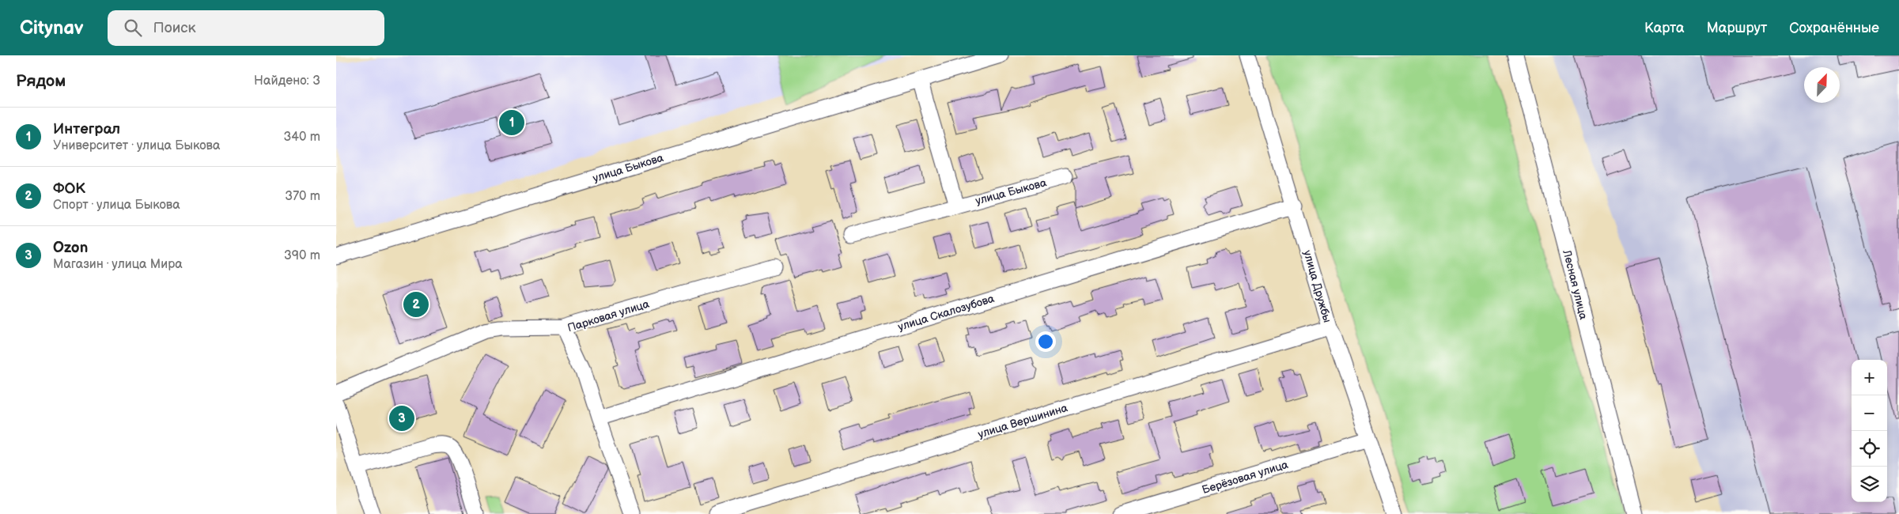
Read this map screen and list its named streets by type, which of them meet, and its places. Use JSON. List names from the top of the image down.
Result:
{
  "streets": {
    "street": [
      "улица Быкова",
      "Лесная улица",
      "улица Дружбы",
      "улица Скалозубова",
      "Парковая улица",
      "улица Вершинина",
      "Берёзовая улица"
    ]
  },
  "crossings": [
    ["улица Дружбы", "улица Скалозубова"],
    ["улица Дружбы", "улица Вершинина"],
    ["улица Дружбы", "Берёзовая улица"],
    ["улица Скалозубова", "Парковая улица"]
  ],
  "north": "top right",
  "page": {
    "header": "Citynav",
    "search": "Поиск",
    "nav": ["Карта", "Маршрут", "Сохранённые"],
    "heading": ["Рядом", "Найдено: 3"],
    "list": [
      {
        "mark": "1",
        "name": "Интеграл",
        "note": "Университет · улица Быкова",
        "value": "340 m"
      },
      {
        "mark": "2",
        "name": "ФОК",
        "note": "Спорт · улица Быкова",
        "value": "370 m"
      },
      {
        "mark": "3",
        "name": "Ozon",
        "note": "Магазин · улица Мира",
        "value": "390 m"
      }
    ],
    "pins": ["1", "2", "3"],
    "map_buttons": ["+", "−"]
  }
}
